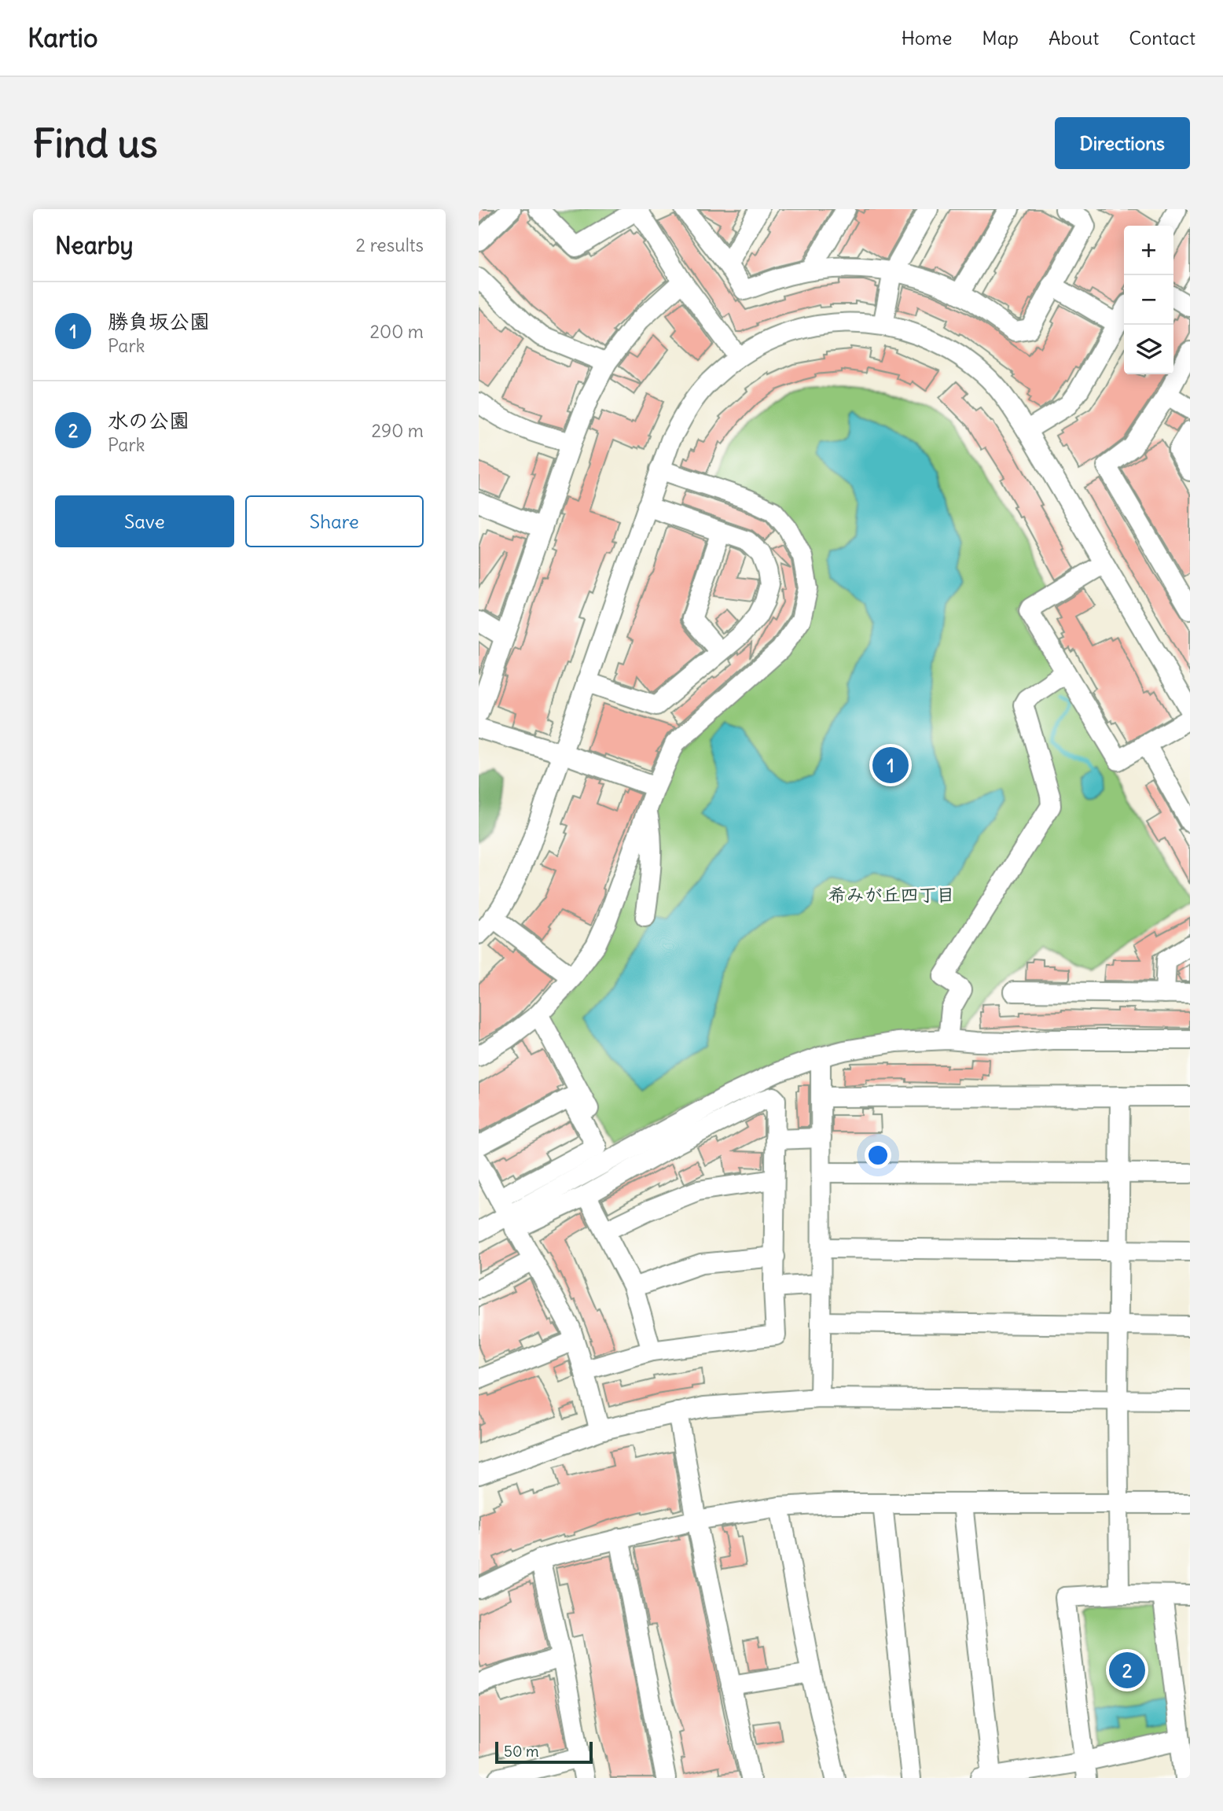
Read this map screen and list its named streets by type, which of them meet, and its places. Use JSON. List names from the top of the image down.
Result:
{
  "districts": ["希みが丘四丁目"],
  "scale_bar": "50 m",
  "page": {
    "header": "Kartio",
    "nav": [
      "Home",
      "Map",
      "About",
      "Contact"
    ],
    "buttons": [
      "Directions",
      ["Save", "Share"]
    ],
    "title": "Find us",
    "heading": ["Nearby", "2 results"],
    "map_buttons": ["+", "−"],
    "list": [
      {
        "mark": "1",
        "name": "勝負坂公園",
        "note": "Park",
        "value": "200 m"
      },
      {
        "mark": "2",
        "name": "水の公園",
        "note": "Park",
        "value": "290 m"
      }
    ],
    "pins": ["1", "2"],
    "scale": "50 m"
  }
}
